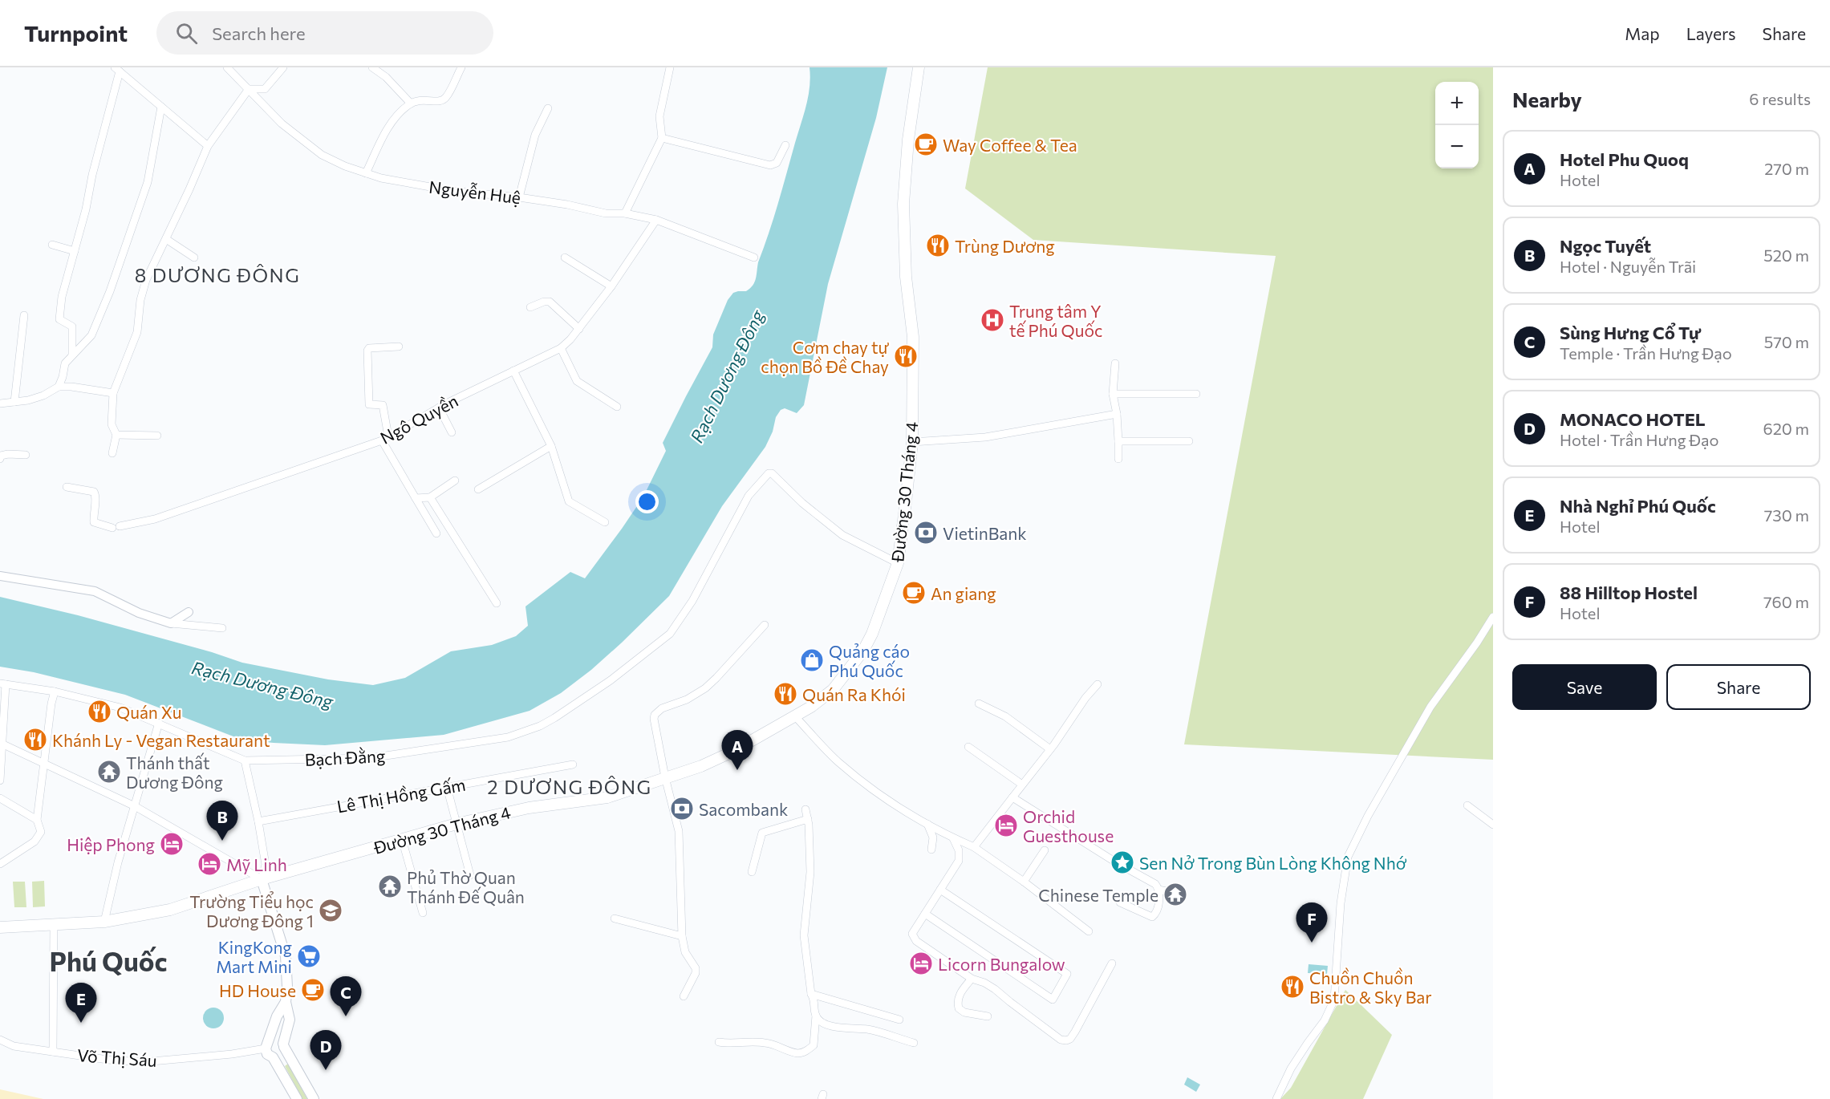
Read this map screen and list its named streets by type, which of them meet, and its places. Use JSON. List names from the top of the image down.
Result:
{
  "streets": {
    "main road": ["Đường 30 Tháng 4"],
    "street": [
      "Nguyễn Huệ",
      "Ngô Quyền",
      "Bạch Đằng",
      "Lê Thị Hồng Gấm",
      "Võ Thị Sáu"
    ]
  },
  "crossings": [
    ["Nguyễn Huệ", "Ngô Quyền"],
    ["Đường 30 Tháng 4", "Bạch Đằng"]
  ],
  "districts": ["8 DƯƠNG ĐÔNG", "2 DƯƠNG ĐÔNG", "Phú Quốc"],
  "water": ["Rạch Dương Đông"],
  "places": {
    "cafe": ["Way Coffee & Tea", "An giang", "HD House"],
    "restaurant": [
      "Trùng Dương",
      "Cơm chay tự chọn Bồ Đề Chay",
      "Quán Ra Khói",
      "Quán Xu",
      "Khánh Ly - Vegan Restaurant",
      "Chuồn Chuồn Bistro & Sky Bar"
    ],
    "hospital": ["Trung tâm Y tế Phú Quốc"],
    "bank": ["VietinBank", "Sacombank"],
    "shop": ["Quảng cáo Phú Quốc"],
    "temple": ["Thánh thất Dương Đông", "Phủ Thờ Quan Thánh Đế Quân", "Chinese Temple"],
    "hotel": [
      "Orchid Guesthouse",
      "Hiệp Phong",
      "Mỹ Linh",
      "Licorn Bungalow"
    ],
    "place": ["Sen Nở Trong Bùn Lòng Không Nhớ"],
    "school or university": ["Trường Tiểu học Dương Đông 1"],
    "supermarket": ["KingKong Mart Mini"]
  },
  "page": {
    "header": "Turnpoint",
    "search": "Search here",
    "nav": ["Map", "Layers", "Share"],
    "heading": ["Nearby", "6 results"],
    "map_buttons": ["+", "−"],
    "list": [
      {
        "mark": "A",
        "name": "Hotel Phu Quoq",
        "note": "Hotel",
        "value": "270 m"
      },
      {
        "mark": "B",
        "name": "Ngọc Tuyết",
        "note": "Hotel · Nguyễn Trãi",
        "value": "520 m"
      },
      {
        "mark": "C",
        "name": "Sùng Hưng Cổ Tự",
        "note": "Temple · Trần Hưng Đạo",
        "value": "570 m"
      },
      {
        "mark": "D",
        "name": "MONACO HOTEL",
        "note": "Hotel · Trần Hưng Đạo",
        "value": "620 m"
      },
      {
        "mark": "E",
        "name": "Nhà Nghỉ Phú Quốc",
        "note": "Hotel",
        "value": "730 m"
      },
      {
        "mark": "F",
        "name": "88 Hilltop Hostel",
        "note": "Hotel",
        "value": "760 m"
      }
    ],
    "buttons": ["Save", "Share"],
    "pins": [
      "A",
      "B",
      "F",
      "C",
      "E",
      "D"
    ]
  }
}
